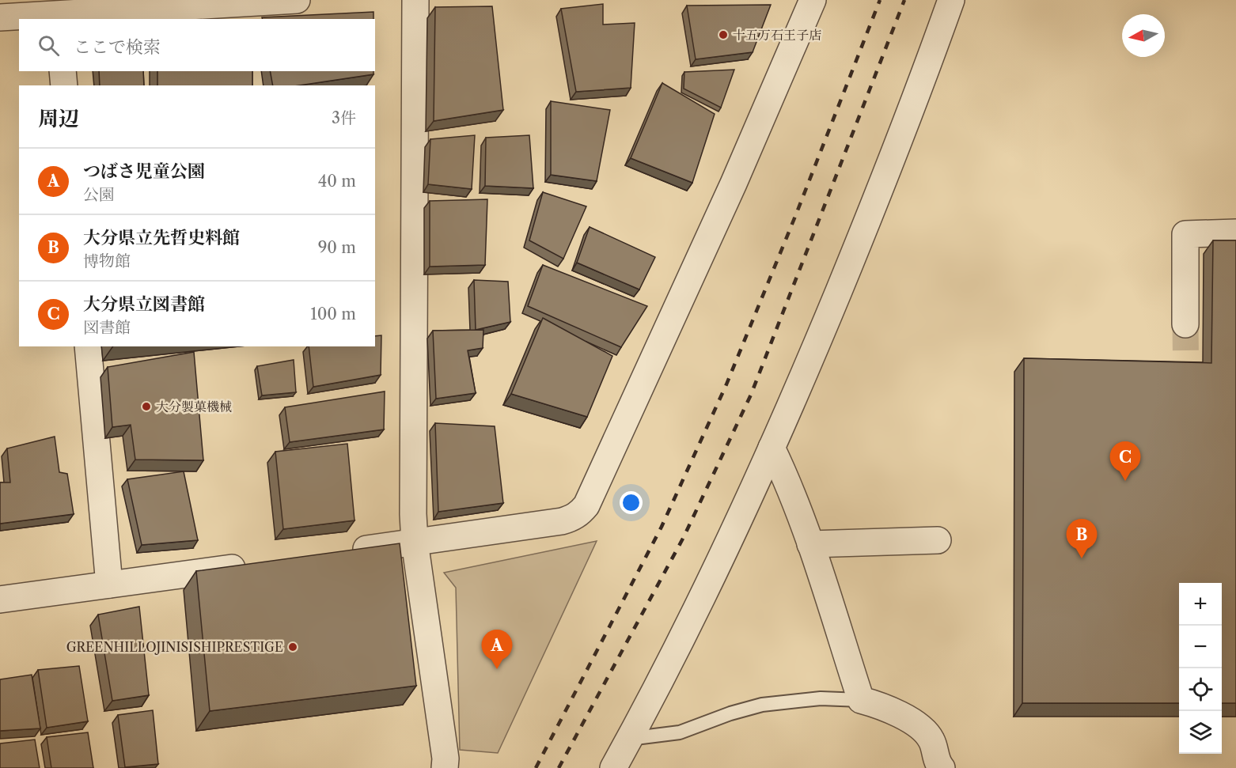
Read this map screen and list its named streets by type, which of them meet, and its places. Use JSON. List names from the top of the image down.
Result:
{
  "places": ["十五万石王子店", "大分製菓機械", "GREENHILLOJINISISHIPRESTIGE"],
  "north": "left",
  "page": {
    "search": "ここで検索",
    "heading": ["周辺", "3件"],
    "list": [
      {
        "mark": "A",
        "name": "つばさ児童公園",
        "note": "公園",
        "value": "40 m"
      },
      {
        "mark": "B",
        "name": "大分県立先哲史料館",
        "note": "博物館",
        "value": "90 m"
      },
      {
        "mark": "C",
        "name": "大分県立図書館",
        "note": "図書館",
        "value": "100 m"
      }
    ],
    "pins": ["C", "B", "A"],
    "map_buttons": ["+", "−"]
  }
}
